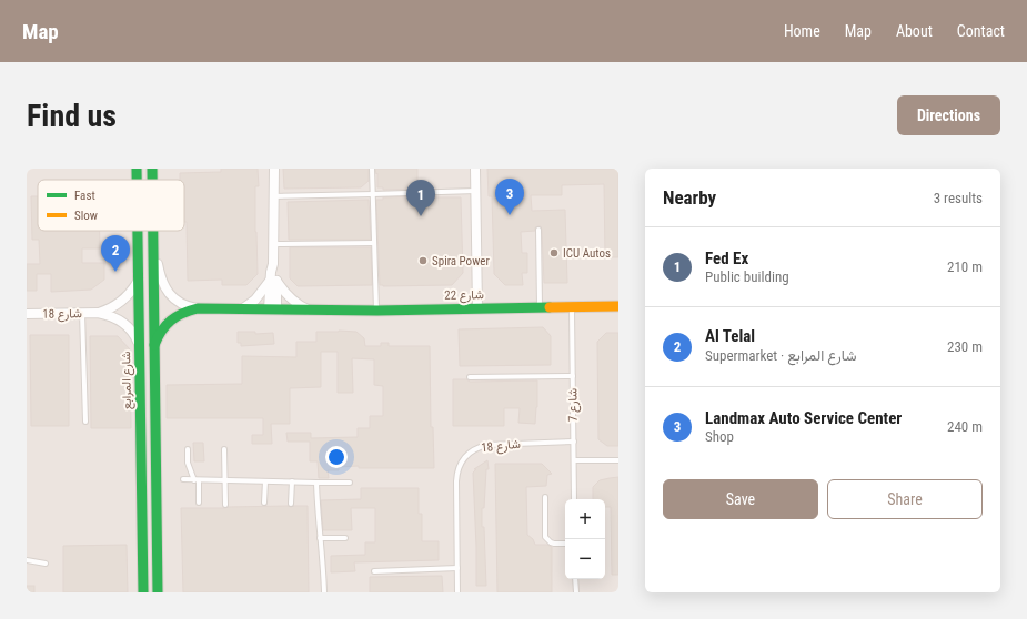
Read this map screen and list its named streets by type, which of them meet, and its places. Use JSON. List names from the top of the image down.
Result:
{
  "streets": {
    "main road": ["شارع 22", "شارع المرابع"],
    "street": ["شارع 18"],
    "lane": ["شارع 7"]
  },
  "crossings": [
    ["شارع 22", "شارع 7"],
    ["شارع 18", "شارع المرابع"],
    ["شارع 18", "شارع 7"]
  ],
  "places": ["ICU Autos", "Spira Power"],
  "legend": ["Fast", "Slow"],
  "page": {
    "header": "Map",
    "nav": [
      "Home",
      "Map",
      "About",
      "Contact"
    ],
    "buttons": [
      "Directions",
      ["Save", "Share"]
    ],
    "title": "Find us",
    "heading": ["Nearby", "3 results"],
    "pins": ["3", "1", "2"],
    "list": [
      {
        "mark": "1",
        "name": "Fed Ex",
        "note": "Public building",
        "value": "210 m"
      },
      {
        "mark": "2",
        "name": "Al Telal",
        "note": "Supermarket · شارع المرابع",
        "value": "230 m"
      },
      {
        "mark": "3",
        "name": "Landmax Auto Service Center",
        "note": "Shop",
        "value": "240 m"
      }
    ],
    "map_buttons": ["+", "−"]
  }
}
